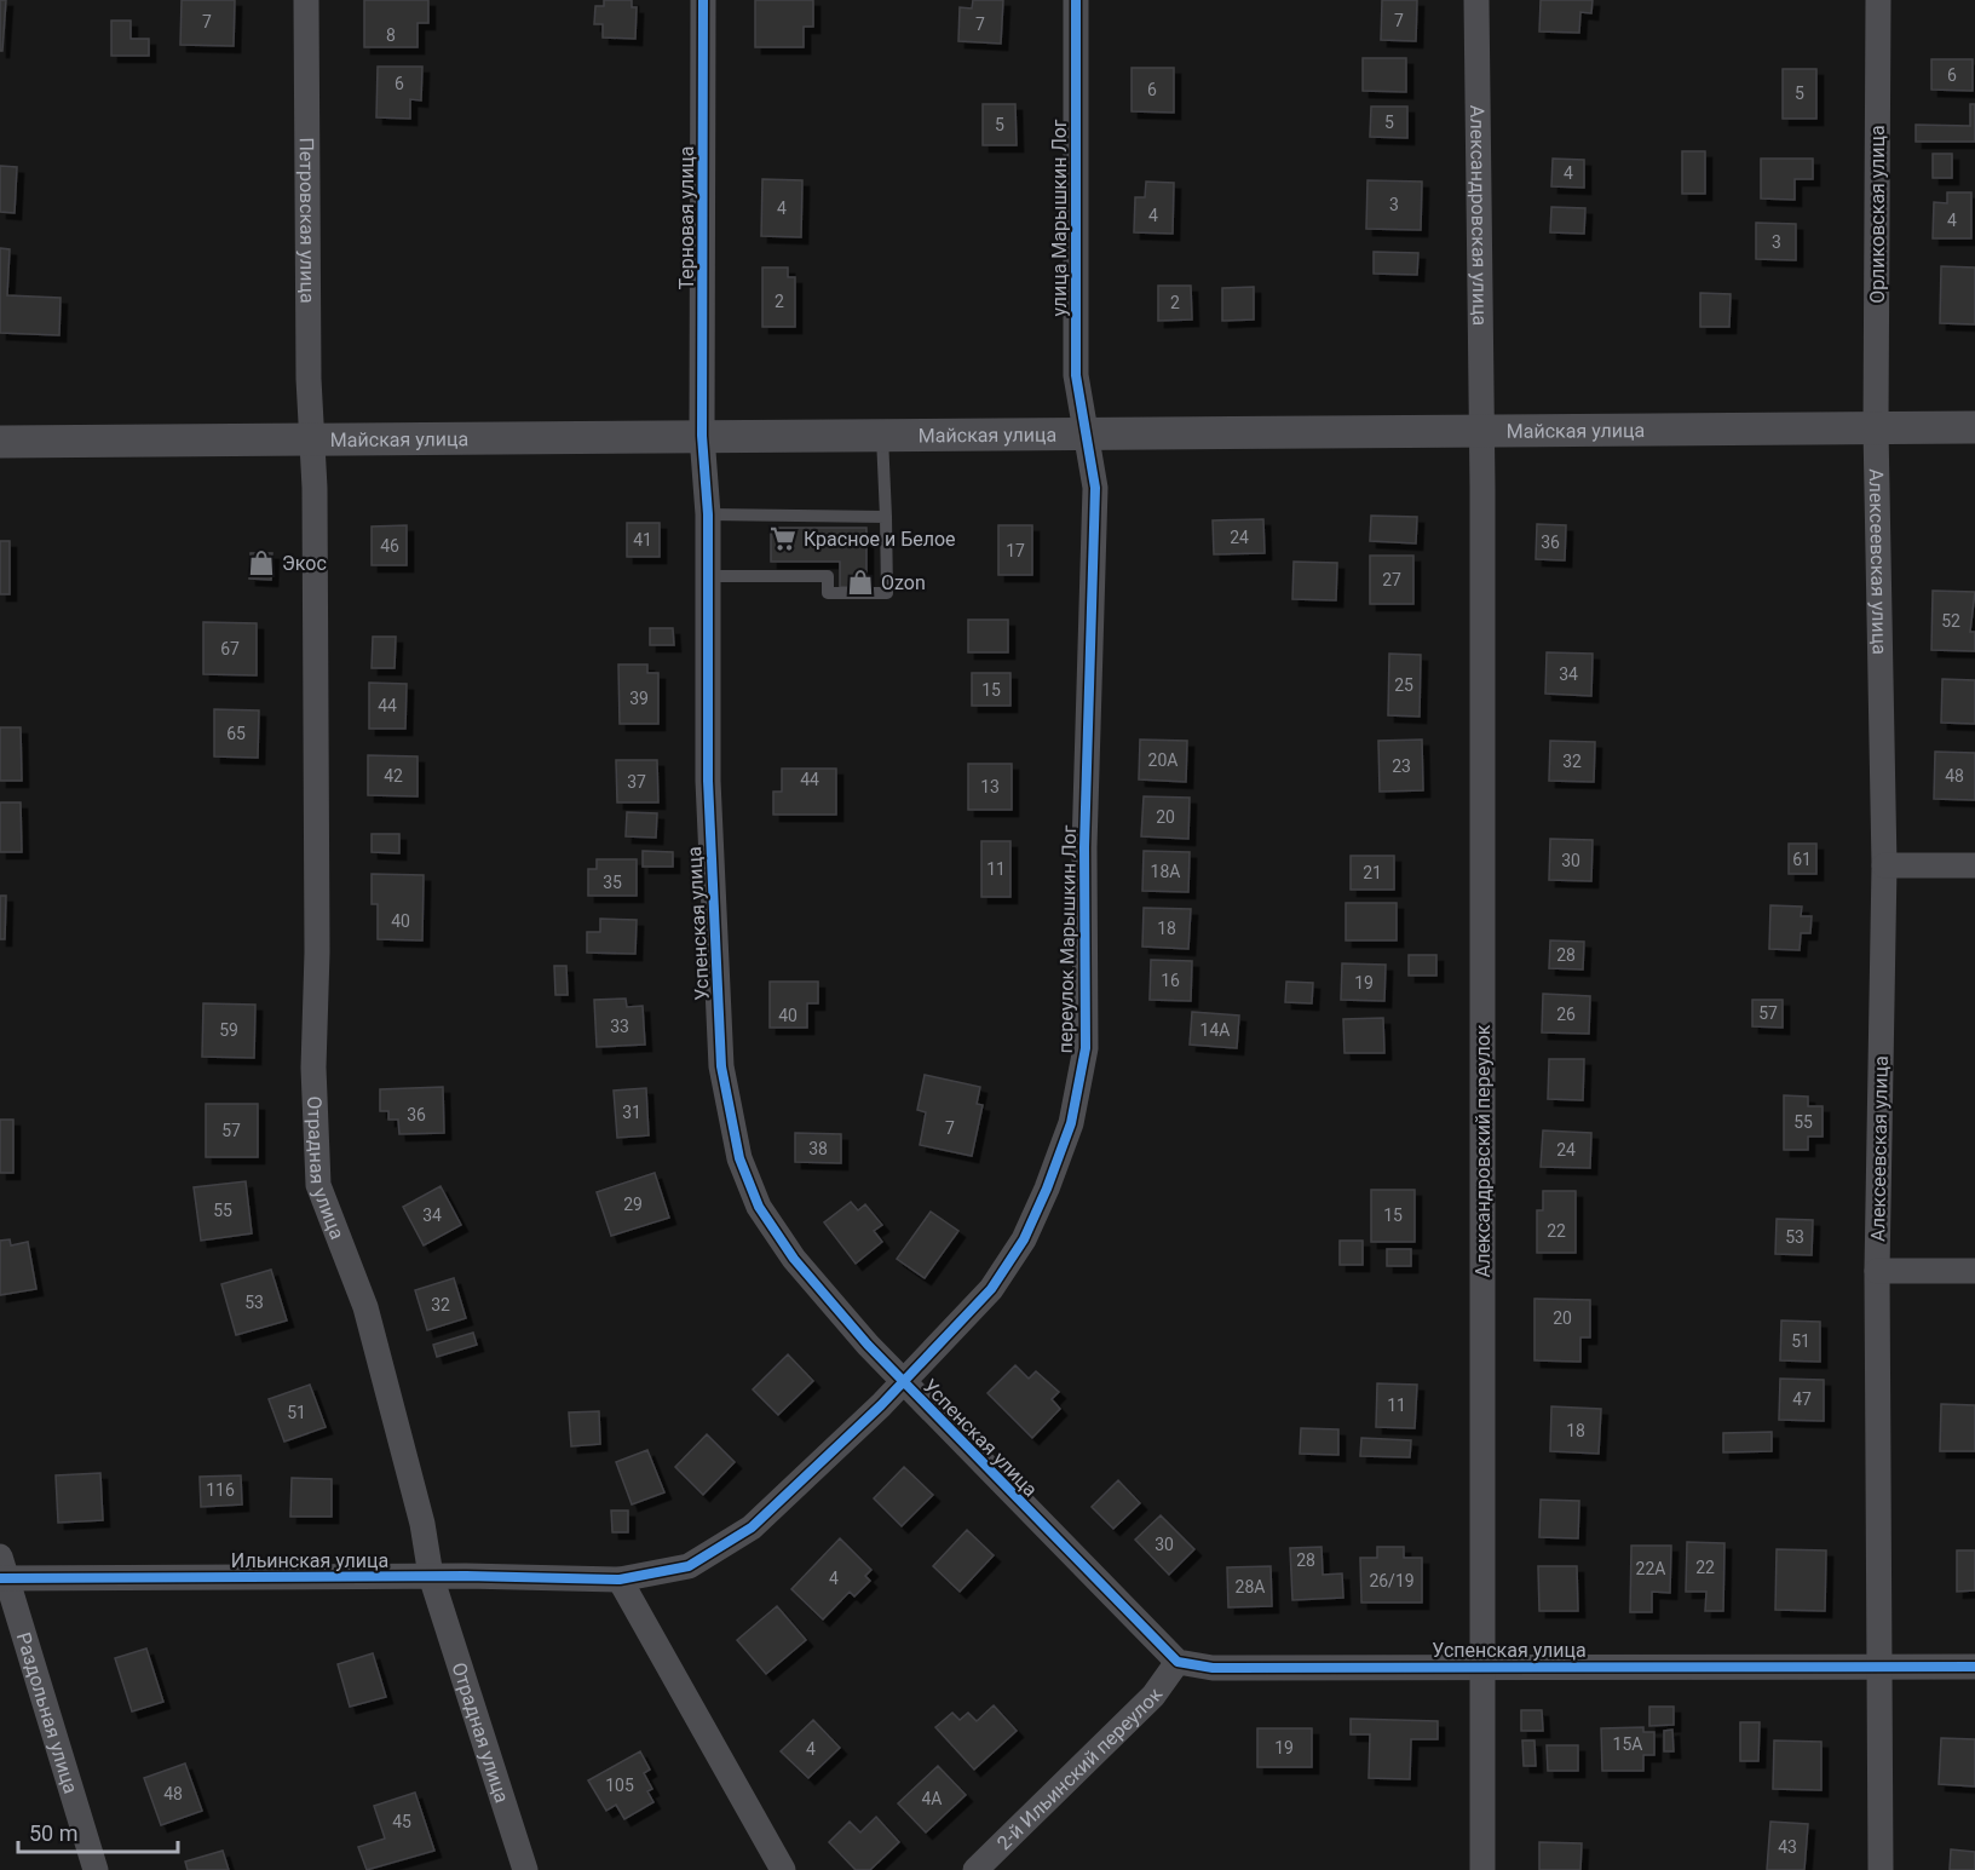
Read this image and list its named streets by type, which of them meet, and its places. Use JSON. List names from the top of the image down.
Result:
{
  "streets": {
    "street": [
      "Орликовская улица",
      "Александровская улица",
      "Терновая улица",
      "улица Марышкин Лог",
      "Петровская улица",
      "Майская улица",
      "Алексеевская улица",
      "Успенская улица",
      "переулок Марышкин Лог",
      "Александровский переулок",
      "Отрадная улица",
      "Ильинская улица",
      "Раздольная улица",
      "2-й Ильинский переулок"
    ]
  },
  "crossings": [
    ["Орликовская улица", "Майская улица"],
    ["Орликовская улица", "Алексеевская улица"],
    ["Александровская улица", "Майская улица"],
    ["Александровская улица", "Александровский переулок"],
    ["Терновая улица", "Майская улица"],
    ["Терновая улица", "Успенская улица"],
    ["улица Марышкин Лог", "Майская улица"],
    ["улица Марышкин Лог", "переулок Марышкин Лог"],
    ["Петровская улица", "Майская улица"],
    ["Петровская улица", "Отрадная улица"],
    ["Майская улица", "Алексеевская улица"],
    ["Майская улица", "Успенская улица"],
    ["Майская улица", "переулок Марышкин Лог"],
    ["Майская улица", "Александровский переулок"],
    ["Майская улица", "Отрадная улица"],
    ["Алексеевская улица", "Успенская улица"],
    ["Успенская улица", "переулок Марышкин Лог"],
    ["Успенская улица", "Александровский переулок"],
    ["Успенская улица", "2-й Ильинский переулок"],
    ["переулок Марышкин Лог", "Ильинская улица"],
    ["Отрадная улица", "Ильинская улица"],
    ["Ильинская улица", "Раздольная улица"]
  ],
  "places": {
    "supermarket": ["Красное и Белое"],
    "shop": ["Экос", "Ozon"]
  },
  "house_numbers": [
    "7",
    "7",
    "7",
    "8",
    "6",
    "6",
    "6",
    "5",
    "5",
    "5",
    "4",
    "3",
    "4",
    "4",
    "4",
    "3",
    "2",
    "2",
    "24",
    "41",
    "36",
    "46",
    "17",
    "27",
    "52",
    "67",
    "34",
    "25",
    "15",
    "39",
    "44",
    "65",
    "20А",
    "32",
    "23",
    "42",
    "48",
    "44",
    "37",
    "13",
    "20",
    "61",
    "30",
    "11",
    "18А",
    "21",
    "35",
    "40",
    "18",
    "28",
    "16",
    "19",
    "57",
    "26",
    "40",
    "33",
    "59",
    "14А",
    "31",
    "36",
    "55",
    "7",
    "57",
    "38",
    "24",
    "29",
    "55",
    "34",
    "15",
    "22",
    "53",
    "53",
    "32",
    "20",
    "51",
    "47",
    "11",
    "51",
    "18",
    "116",
    "30",
    "28",
    "22",
    "22А",
    "4",
    "26/19",
    "28А",
    "15А",
    "19",
    "4",
    "105",
    "48",
    "4А",
    "45",
    "43"
  ],
  "scale_bar": "50 m"
}
